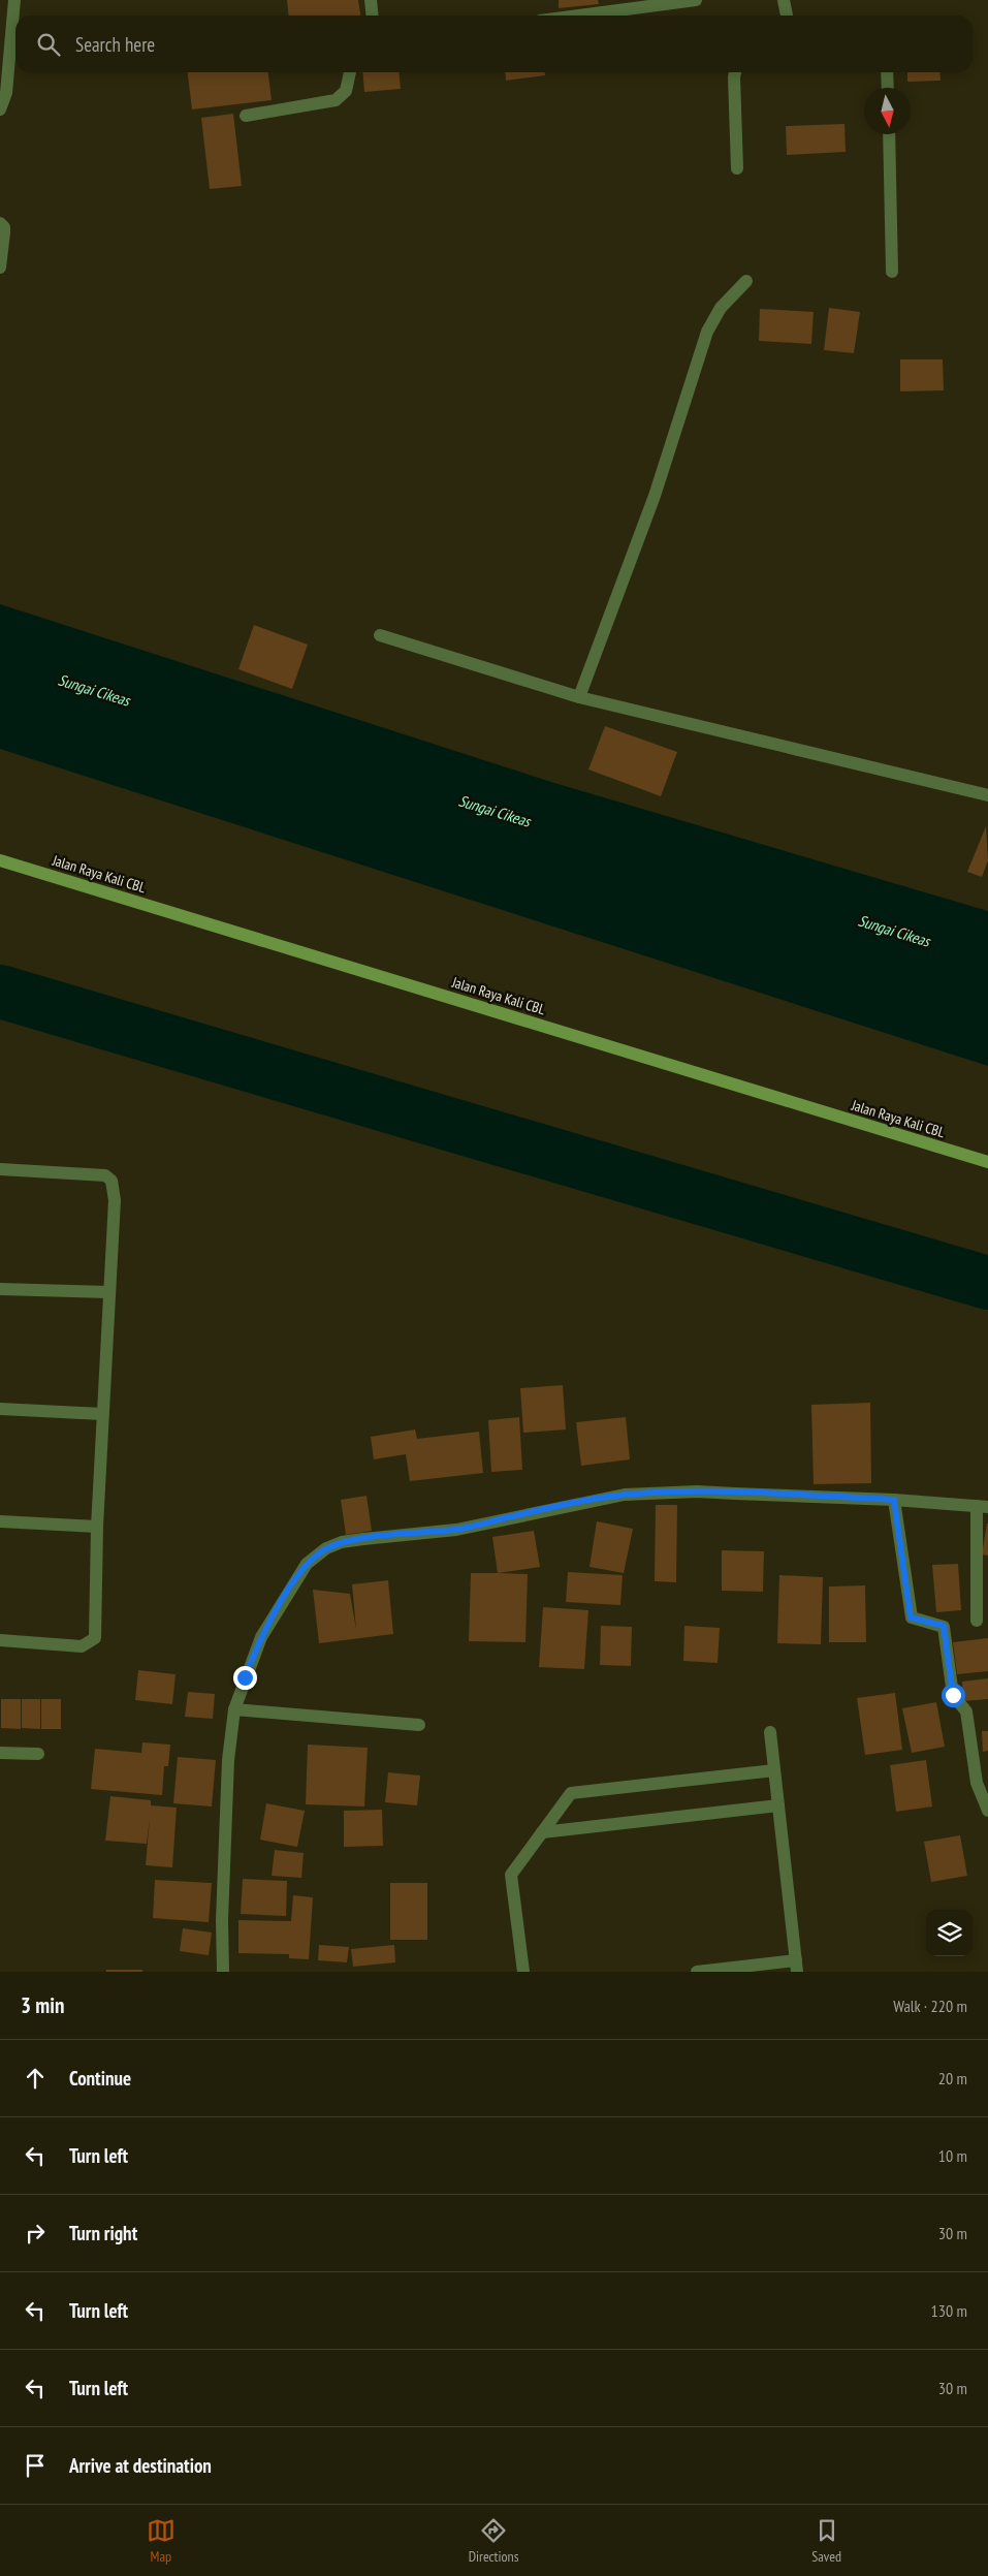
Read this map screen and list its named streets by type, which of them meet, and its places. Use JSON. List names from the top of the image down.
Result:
{
  "streets": {
    "main road": ["Jalan Raya Kali CBL"]
  },
  "water": ["Sungai Cikeas"],
  "north": "bottom",
  "page": {
    "search": "Search here",
    "heading": ["3 min", "Walk · 220 m"],
    "list": [
      ["Continue", "20 m"],
      ["Turn left", "10 m"],
      ["Turn right", "30 m"],
      ["Turn left", "130 m"],
      ["Turn left", "30 m"],
      "Arrive at destination"
    ],
    "nav": ["Map", "Directions", "Saved"]
  }
}
